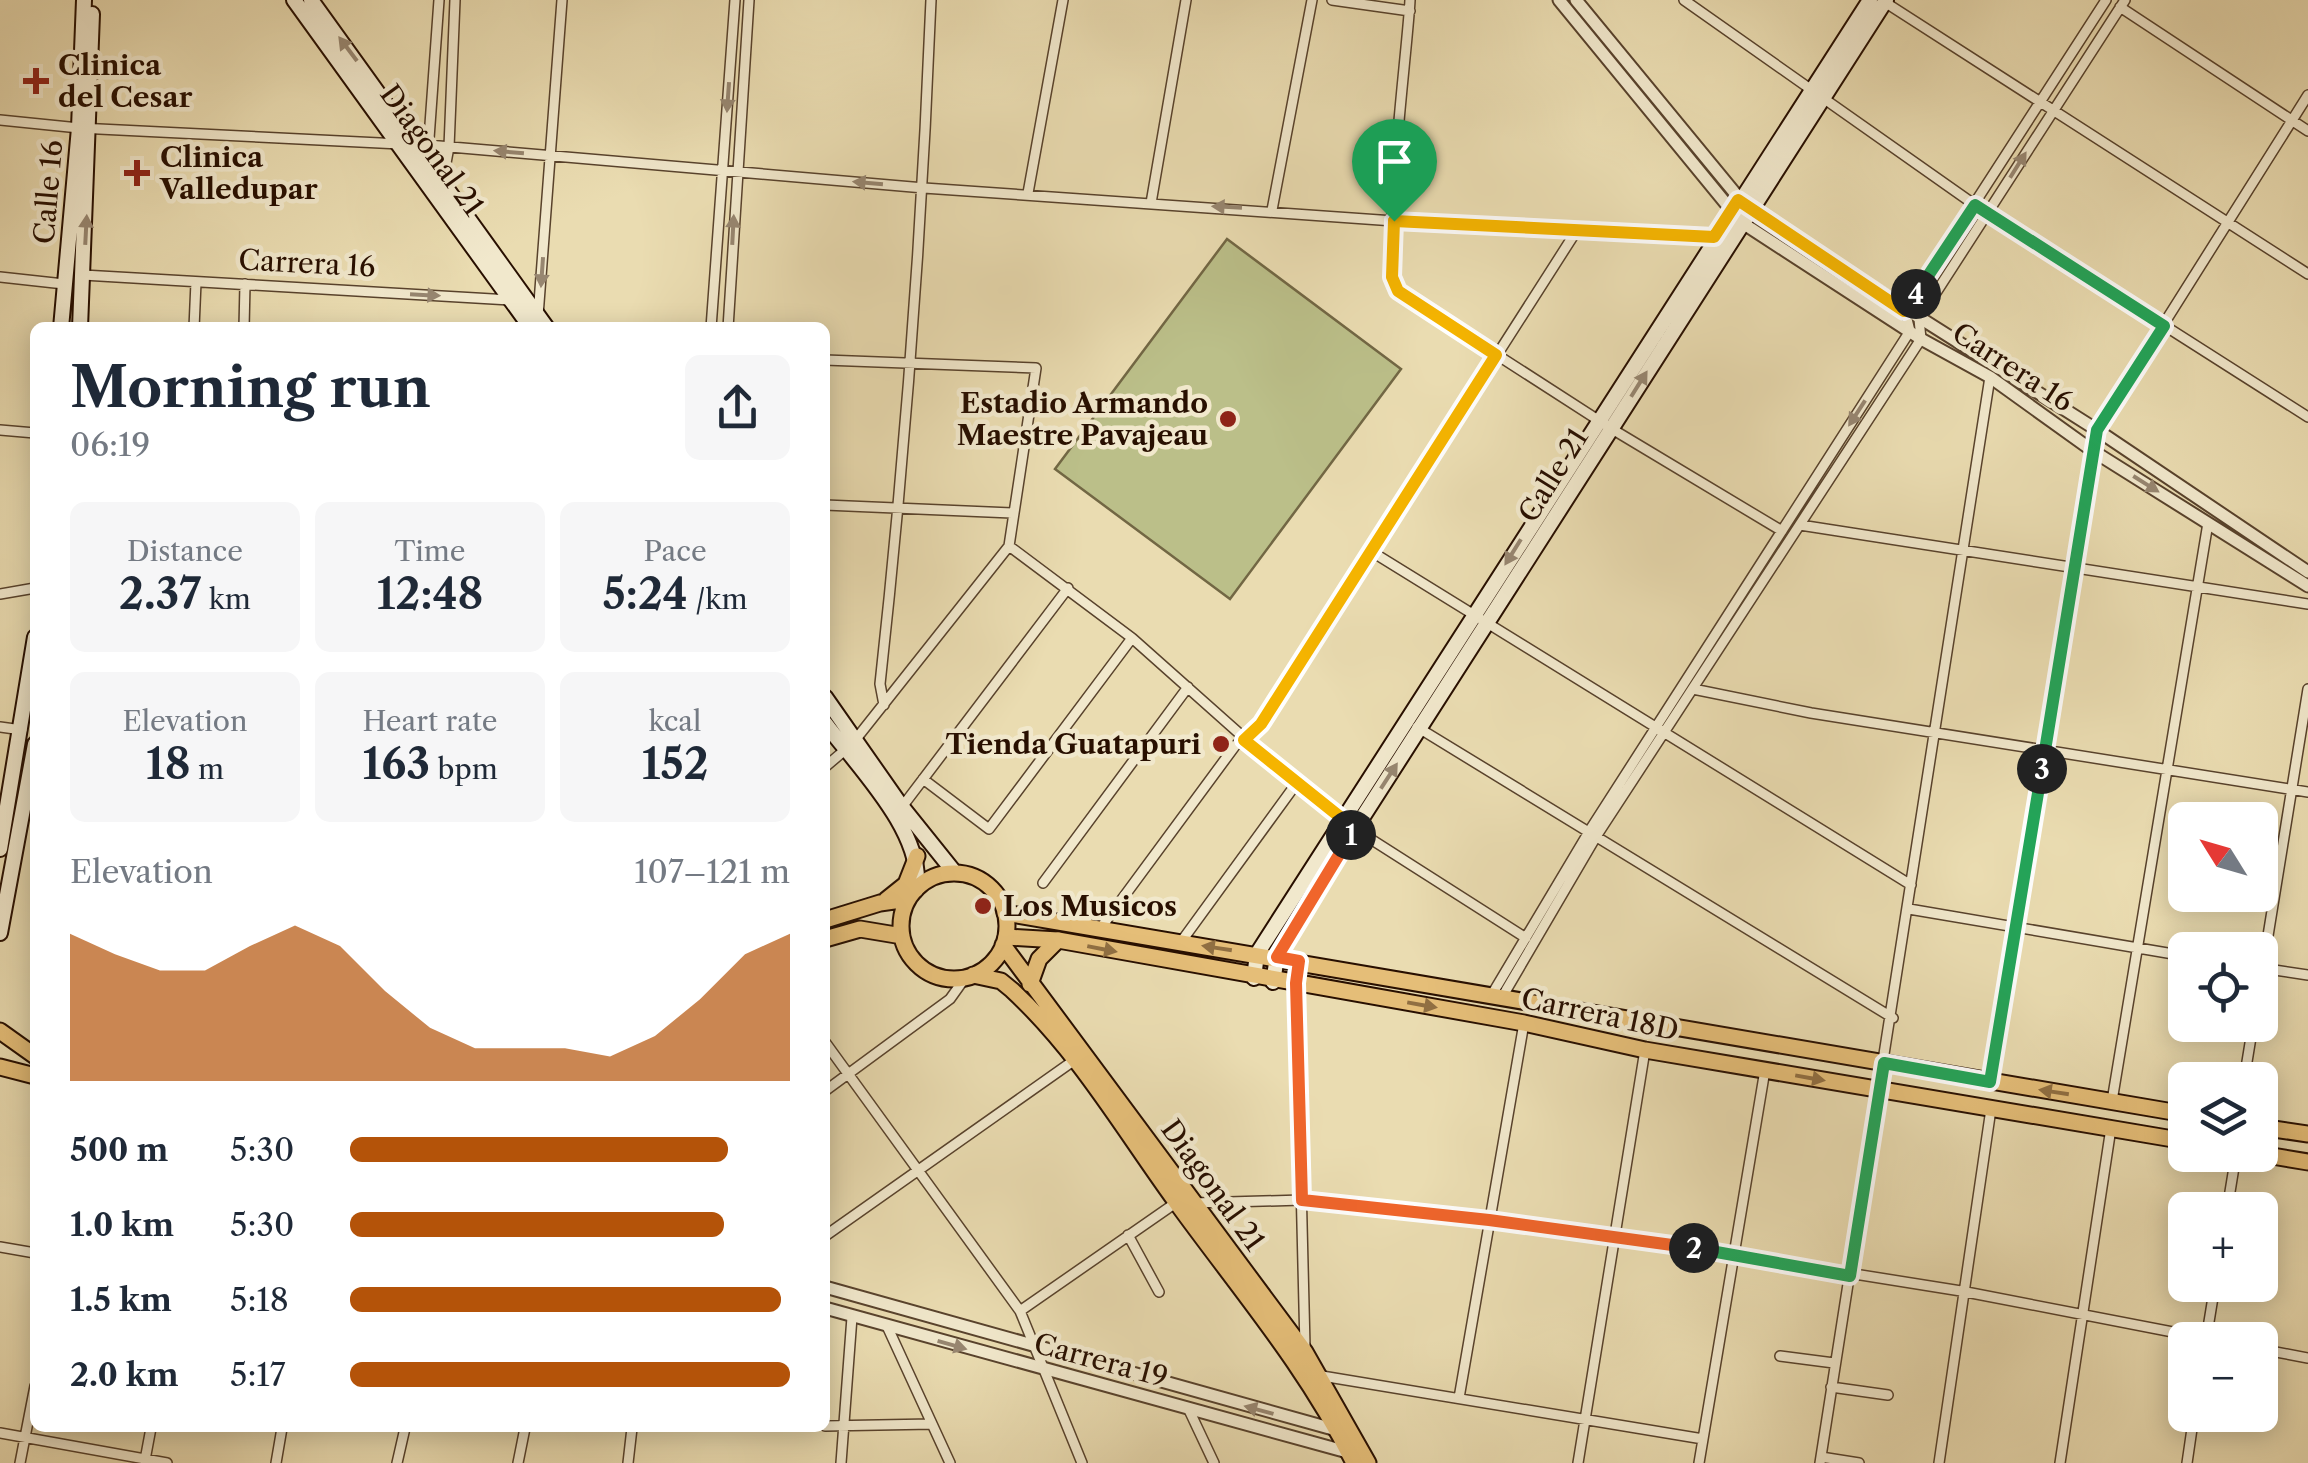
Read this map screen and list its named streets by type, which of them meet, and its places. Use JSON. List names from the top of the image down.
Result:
{
  "streets": {
    "main road": [
      "Diagonal 21",
      "Calle 16",
      "Calle 21",
      "Carrera 18D"
    ],
    "street": ["Carrera 16", "Carrera 19"]
  },
  "crossings": [
    ["Diagonal 21", "Carrera 16"],
    ["Diagonal 21", "Carrera 18D"],
    ["Diagonal 21", "Carrera 19"],
    ["Calle 16", "Carrera 16"],
    ["Carrera 16", "Calle 21"],
    ["Calle 21", "Carrera 18D"]
  ],
  "places": {
    "health": ["Clinica del Cesar", "Clinica Valledupar"],
    "other": ["Estadio Armando Maestre Pavajeau", "Tienda Guatapuri", "Los Musicos"]
  },
  "north": "top left",
  "page": {
    "pins": [
      "4",
      "3",
      "1",
      "2"
    ],
    "heading": ["Morning run", "06:19"],
    "stats": [
      ["Distance", "2.37 km"],
      ["Time", "12:48"],
      ["Pace", "5:24 /km"],
      ["Elevation", "18 m"],
      ["Heart rate", "163 bpm"],
      ["kcal", "152"]
    ],
    "map_buttons": ["+", "−"],
    "chart": ["Elevation", "107–121 m"],
    "list": [
      {
        "name": "500 m",
        "note": "5:30"
      },
      {
        "name": "1.0 km",
        "note": "5:30"
      },
      {
        "name": "1.5 km",
        "note": "5:18"
      },
      {
        "name": "2.0 km",
        "note": "5:17"
      }
    ]
  }
}
